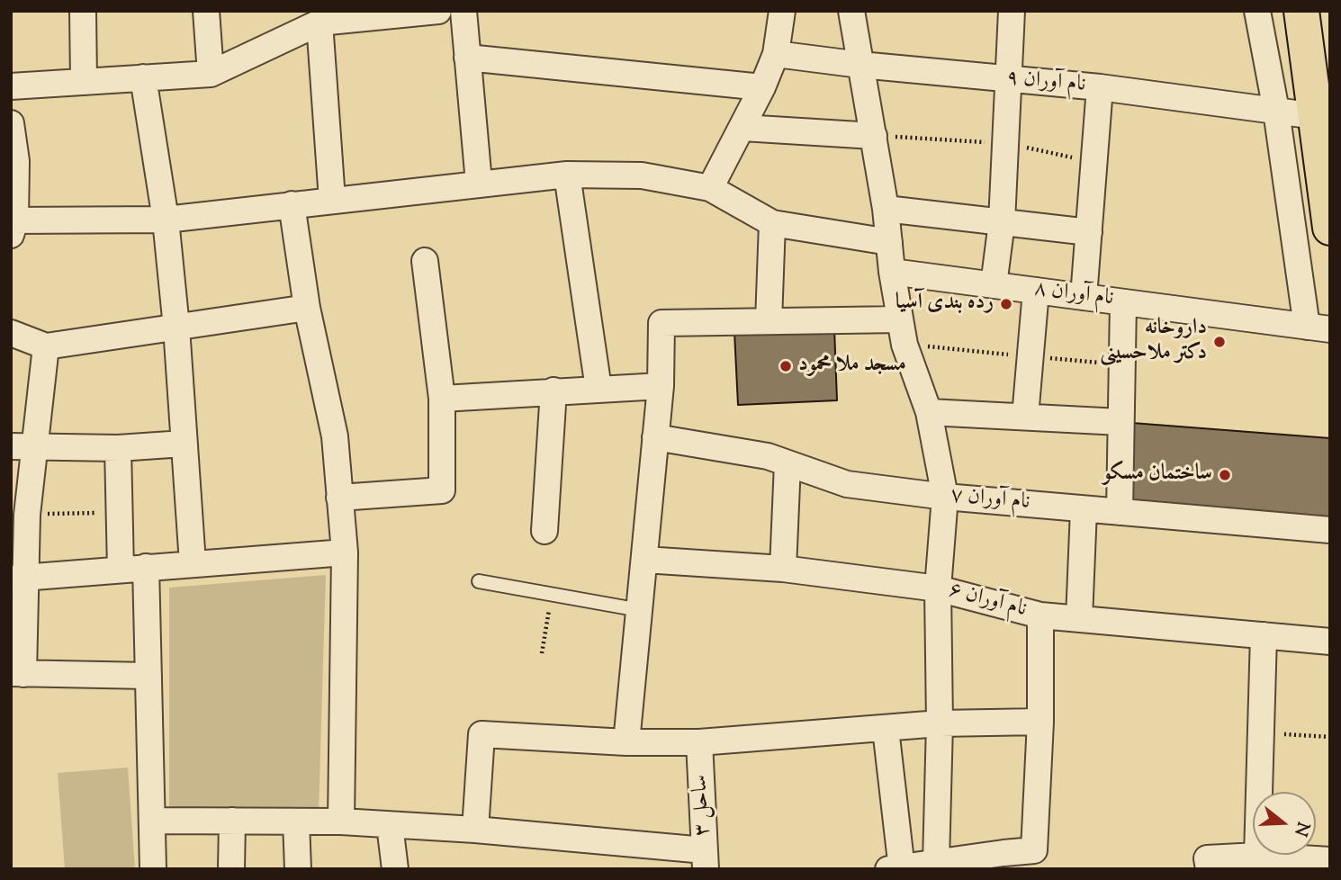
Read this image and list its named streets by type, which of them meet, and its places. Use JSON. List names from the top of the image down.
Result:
{
  "streets": {
    "street": [
      "نام آوران ۹",
      "نام آوران ۸",
      "نام آوران ۷",
      "نام آوران ۶",
      "ساحل ۳"
    ]
  },
  "places": [
    "رده بندی آسیا",
    "داروخانه دکتر ملاحسینی",
    "مسجد ملا محمود",
    "ساختمان مسکو"
  ],
  "north": "right"
}
